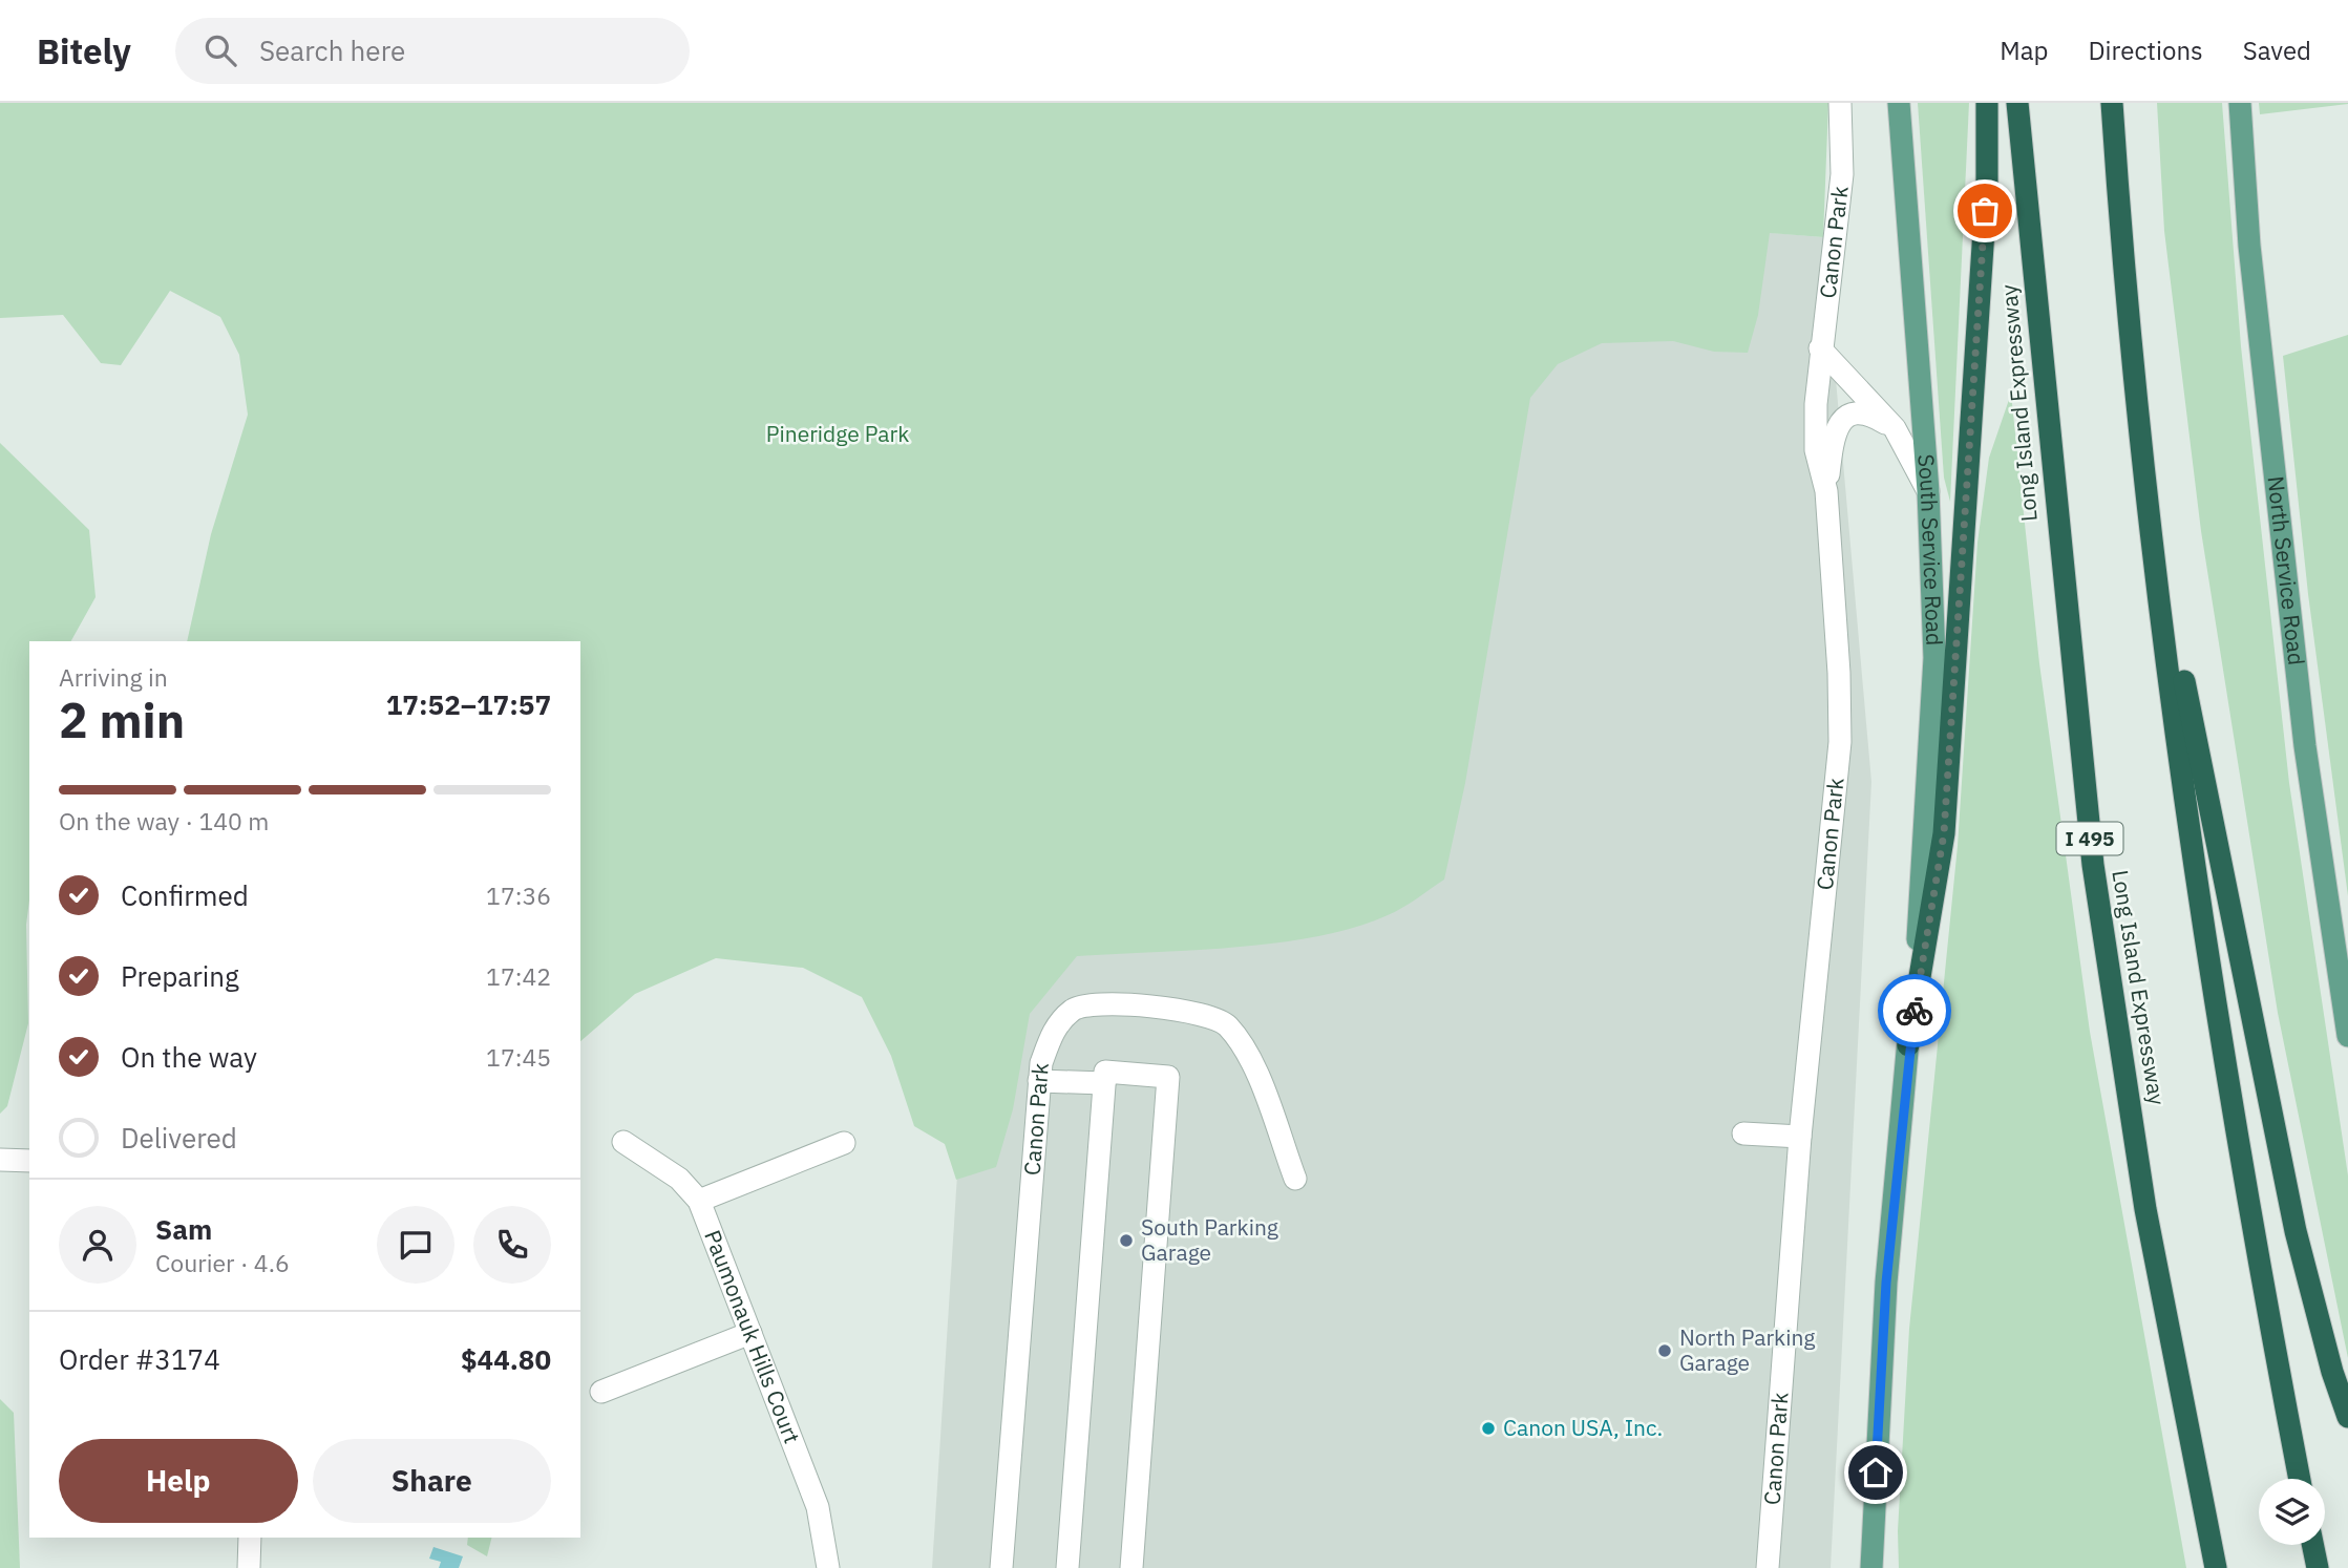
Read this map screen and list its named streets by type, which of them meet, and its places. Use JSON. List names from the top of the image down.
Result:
{
  "streets": {
    "highway": ["Long Island Expressway", "I 495"],
    "main road": ["South Service Road", "North Service Road"],
    "street": ["Canon Park", "Paumonauk Hills Court"]
  },
  "parks": ["Pineridge Park"],
  "places": ["South Parking Garage", "North Parking Garage", "Canon USA, Inc."],
  "page": {
    "header": "Bitely",
    "search": "Search here",
    "nav": ["Map", "Directions", "Saved"],
    "heading": ["2 min", "Arriving in", "17:52–17:57"],
    "panel": [
      "Sam",
      "Courier · 4.6",
      "Order #3174",
      "$44.80"
    ],
    "bar": "On the way · 140 m",
    "list": [
      ["Confirmed", "17:36"],
      ["Preparing", "17:42"],
      ["On the way", "17:45"],
      "Delivered"
    ],
    "buttons": ["Help", "Share"]
  }
}
